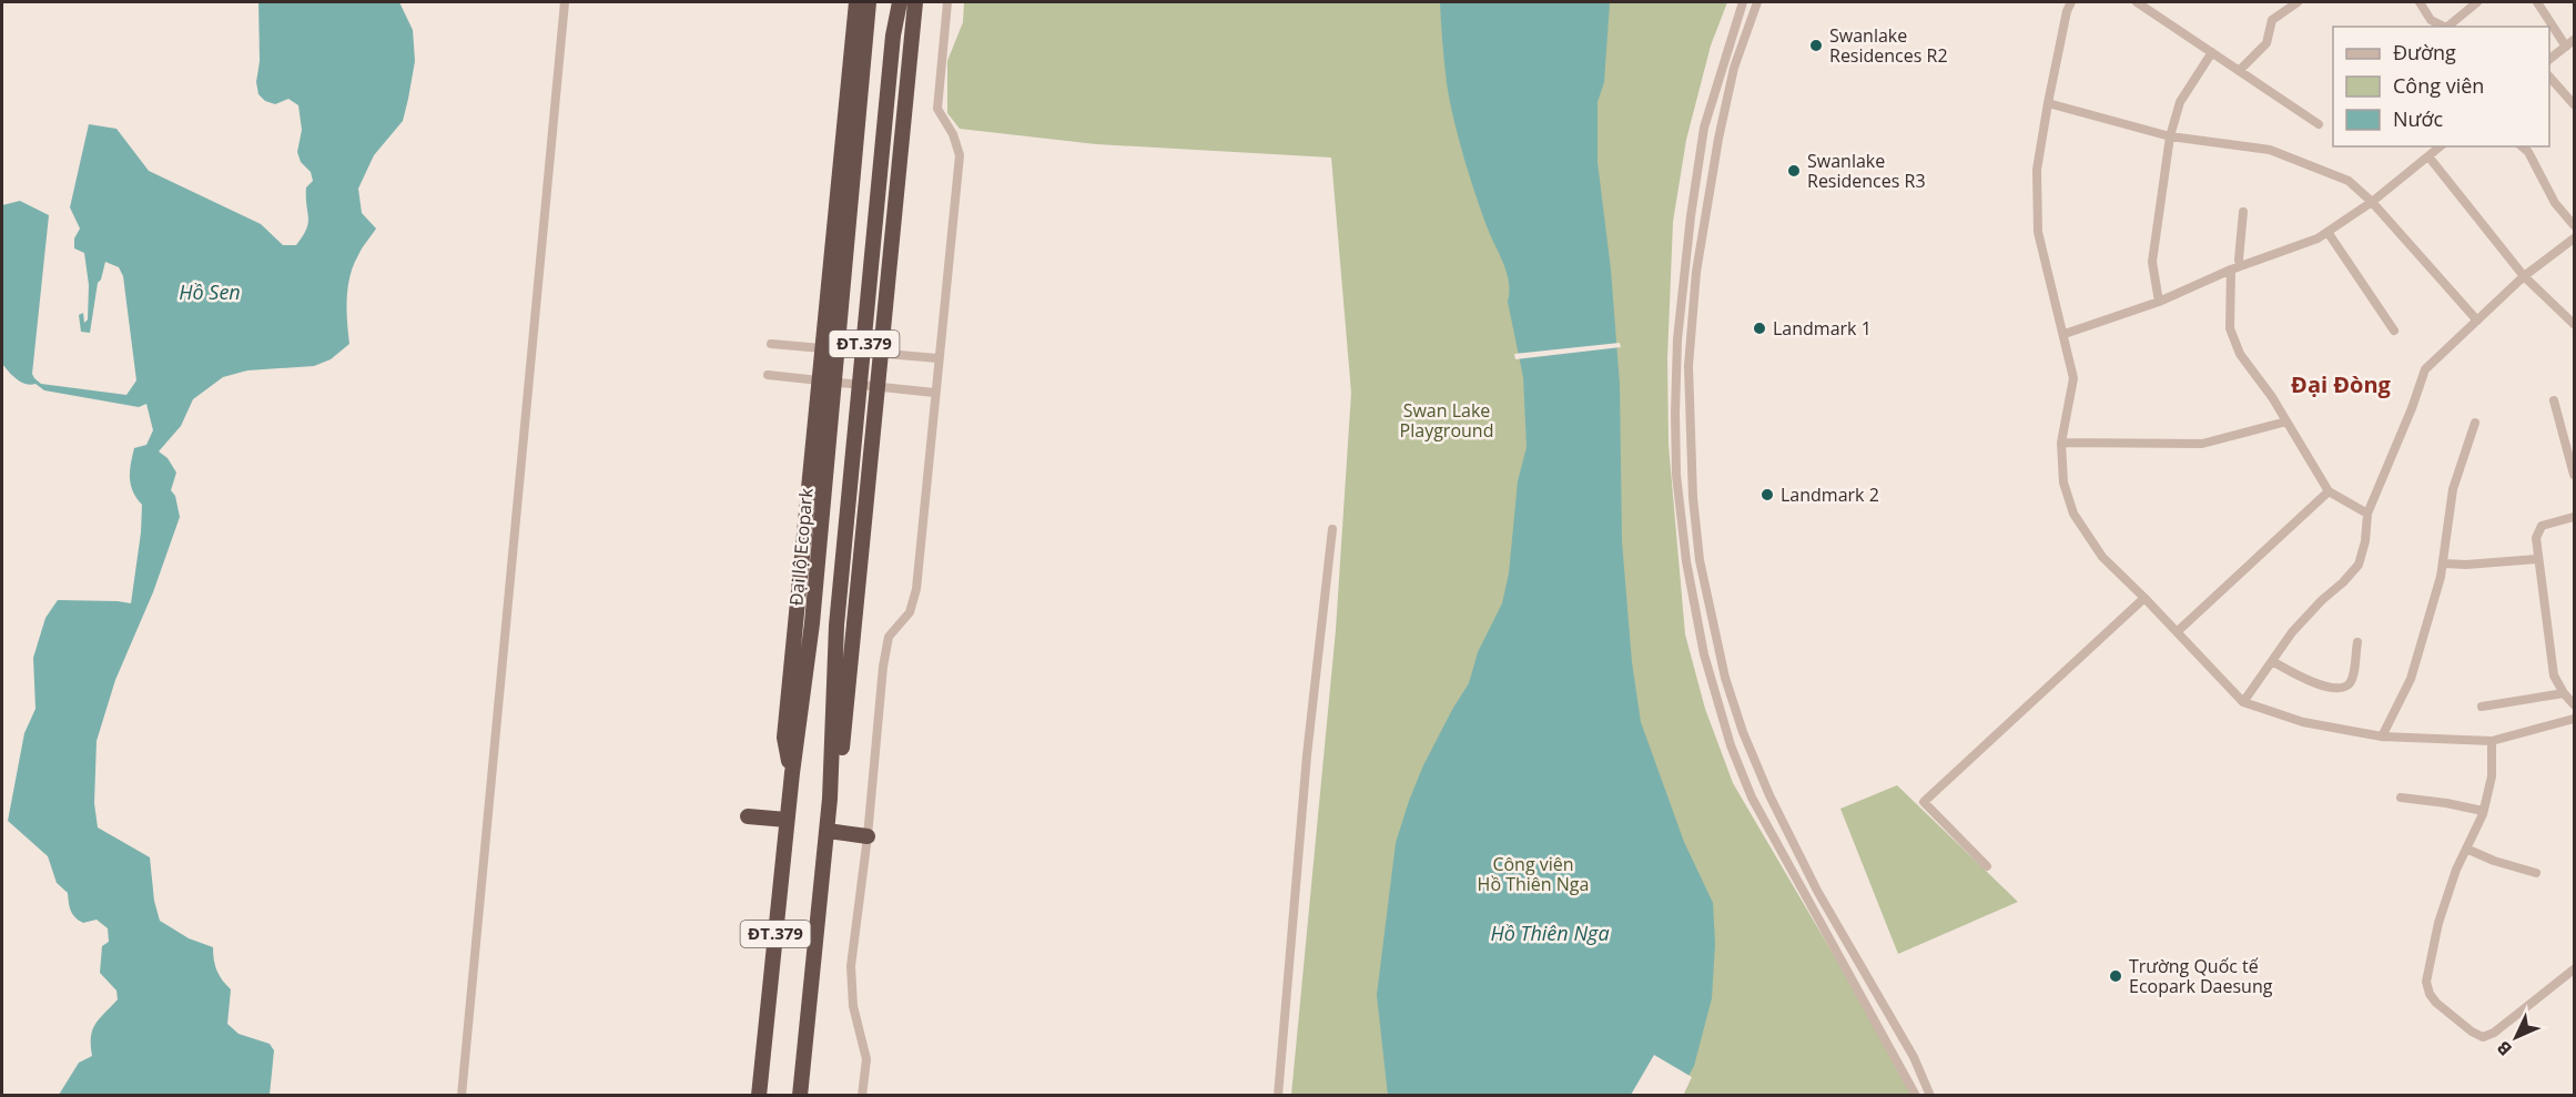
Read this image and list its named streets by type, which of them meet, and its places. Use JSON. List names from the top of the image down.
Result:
{
  "streets": {
    "highway": ["ĐT.379", "Đại lộ Ecopark"]
  },
  "districts": ["Đại Đòng"],
  "water": ["Hồ Sen", "Hồ Thiên Nga"],
  "parks": ["Swan Lake Playground", "Công viên Hồ Thiên Nga"],
  "places": [
    "Swanlake Residences R2",
    "Swanlake Residences R3",
    "Landmark 1",
    "Landmark 2",
    "Trường Quốc tế Ecopark Daesung"
  ],
  "legend": ["Đường", "Công viên", "Nước"],
  "north": "bottom left"
}
